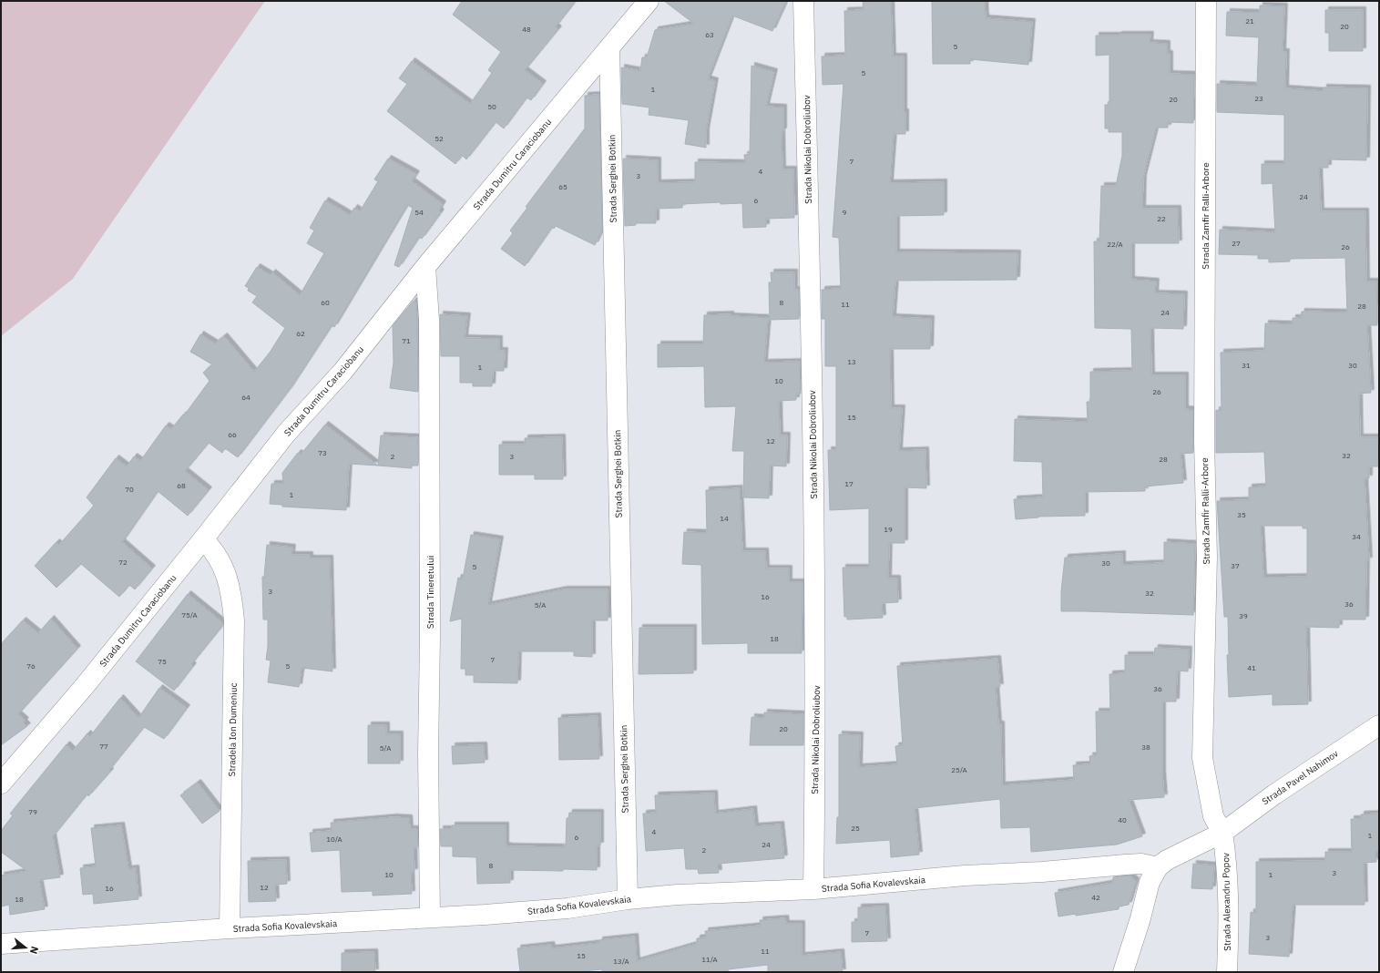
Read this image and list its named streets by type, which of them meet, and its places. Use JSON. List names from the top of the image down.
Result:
{
  "streets": {
    "street": [
      "Strada Nikolai Dobroliubov",
      "Strada Dumitru Caraciobanu",
      "Strada Serghei Botkin",
      "Strada Zamfir Ralli-Arbore",
      "Strada Tineretului",
      "Stradela Ion Dumeniuc",
      "Strada Pavel Nahimov",
      "Strada Sofia Kovalevskaia",
      "Strada Alexandru Popov"
    ]
  },
  "crossings": [
    ["Strada Nikolai Dobroliubov", "Strada Sofia Kovalevskaia"],
    ["Strada Dumitru Caraciobanu", "Strada Serghei Botkin"],
    ["Strada Dumitru Caraciobanu", "Strada Tineretului"],
    ["Strada Dumitru Caraciobanu", "Stradela Ion Dumeniuc"],
    ["Strada Serghei Botkin", "Strada Sofia Kovalevskaia"],
    ["Strada Zamfir Ralli-Arbore", "Strada Pavel Nahimov"],
    ["Strada Zamfir Ralli-Arbore", "Strada Alexandru Popov"],
    ["Strada Tineretului", "Strada Sofia Kovalevskaia"],
    ["Stradela Ion Dumeniuc", "Strada Sofia Kovalevskaia"],
    ["Strada Pavel Nahimov", "Strada Alexandru Popov"]
  ],
  "house_numbers": [
    "21",
    "20",
    "48",
    "63",
    "5",
    "5",
    "1",
    "23",
    "20",
    "50",
    "52",
    "7",
    "4",
    "3",
    "65",
    "24",
    "6",
    "54",
    "9",
    "22",
    "27",
    "22/A",
    "26",
    "60",
    "8",
    "11",
    "28",
    "24",
    "62",
    "71",
    "13",
    "31",
    "30",
    "1",
    "10",
    "26",
    "64",
    "15",
    "66",
    "12",
    "73",
    "32",
    "2",
    "3",
    "28",
    "17",
    "68",
    "70",
    "1",
    "35",
    "14",
    "19",
    "34",
    "72",
    "30",
    "37",
    "5",
    "3",
    "32",
    "16",
    "36",
    "5/A",
    "75/A",
    "39",
    "18",
    "7",
    "75",
    "76",
    "5",
    "41",
    "36",
    "20",
    "77",
    "38",
    "5/A",
    "25/A",
    "79",
    "40",
    "25",
    "4",
    "1",
    "6",
    "10/A",
    "24",
    "2",
    "8",
    "3",
    "10",
    "1",
    "12",
    "16",
    "42",
    "18",
    "7",
    "3",
    "11",
    "15",
    "11/A",
    "13/A"
  ],
  "north": "right"
}
